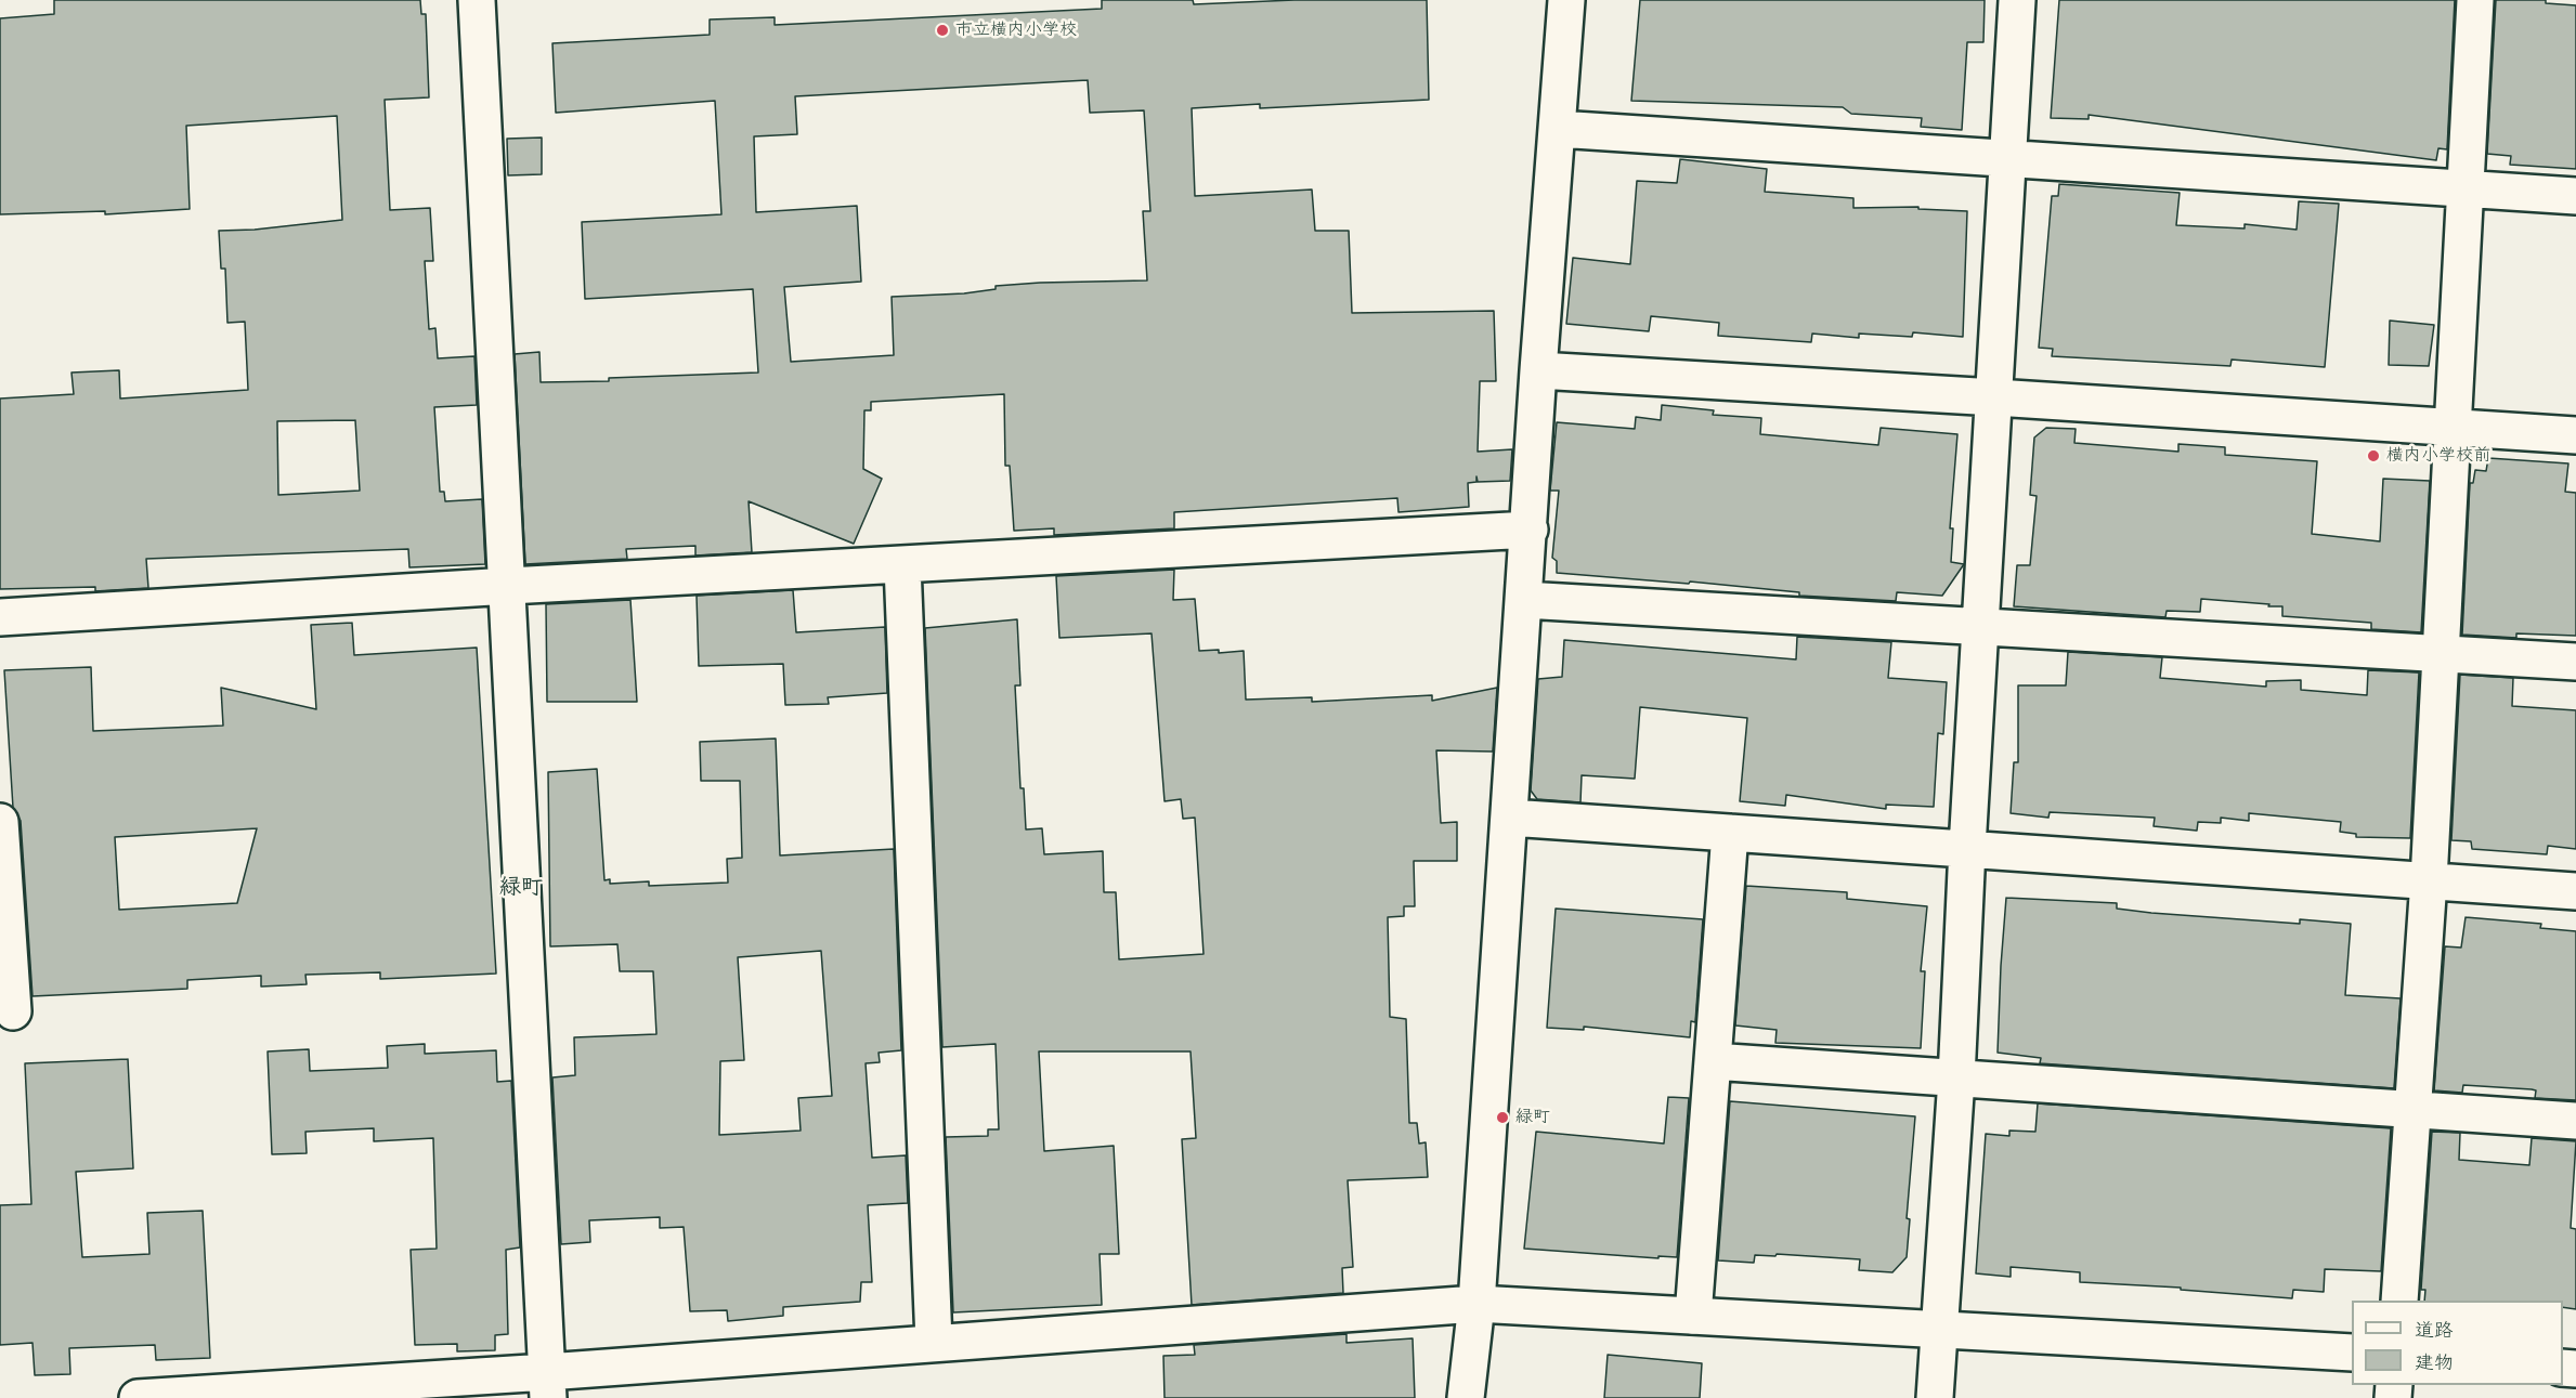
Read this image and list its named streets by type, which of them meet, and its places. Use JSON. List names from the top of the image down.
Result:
{
  "districts": ["緑町"],
  "places": ["市立横内小学校", "横内小学校前", "緑町"],
  "legend": ["道路", "建物"]
}
